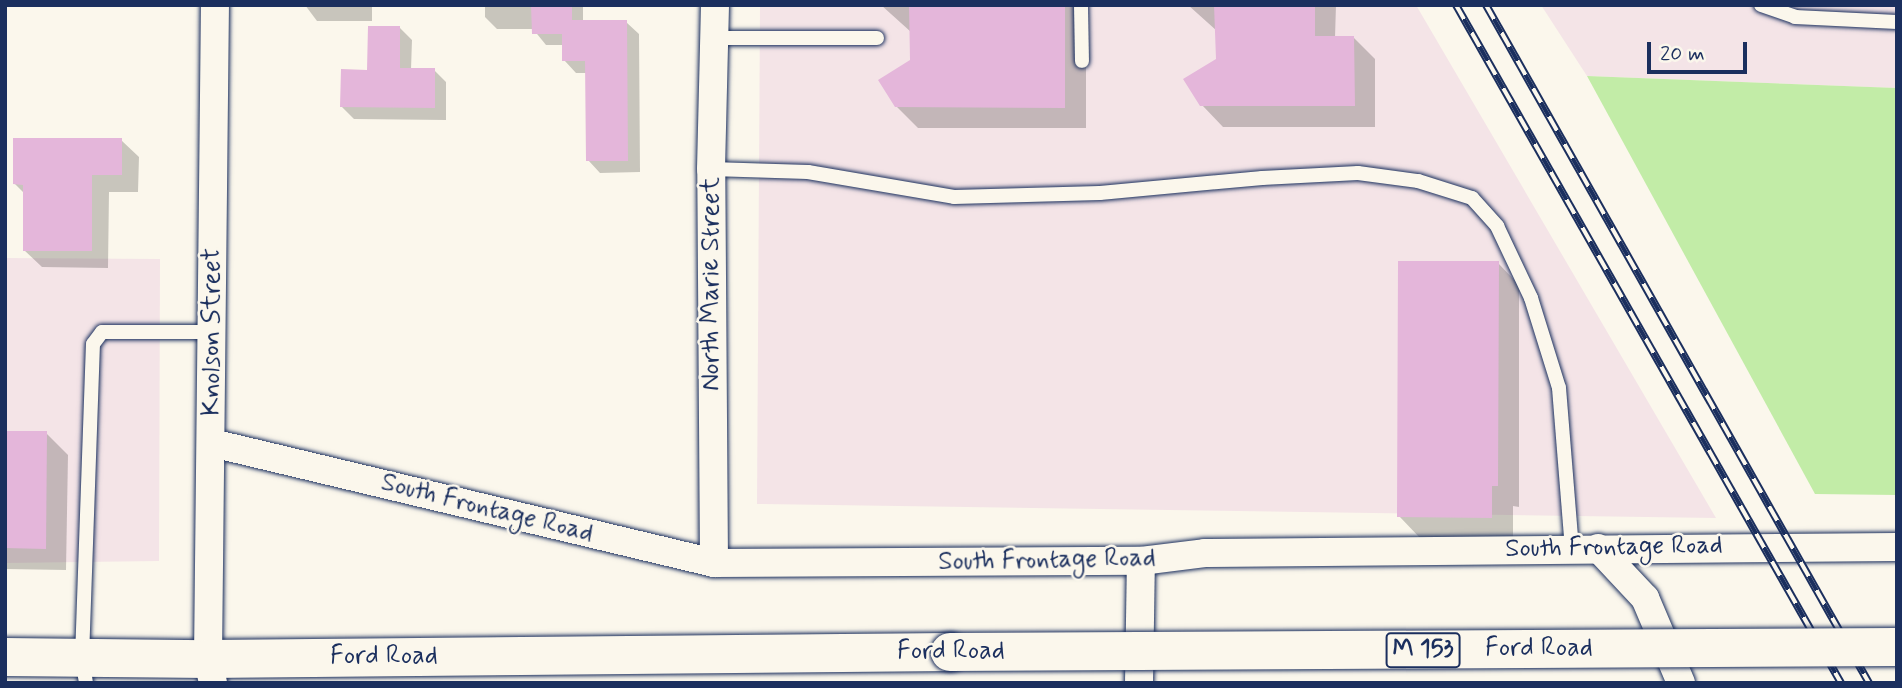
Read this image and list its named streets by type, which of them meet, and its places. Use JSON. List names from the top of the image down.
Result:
{
  "streets": {
    "main road": ["Ford Road", "M 153"],
    "street": ["North Marie Street", "Knolson Street", "South Frontage Road"]
  },
  "crossings": [
    ["North Marie Street", "South Frontage Road"],
    ["Knolson Street", "South Frontage Road"],
    ["Knolson Street", "Ford Road"]
  ],
  "scale_bar": "20 m"
}
